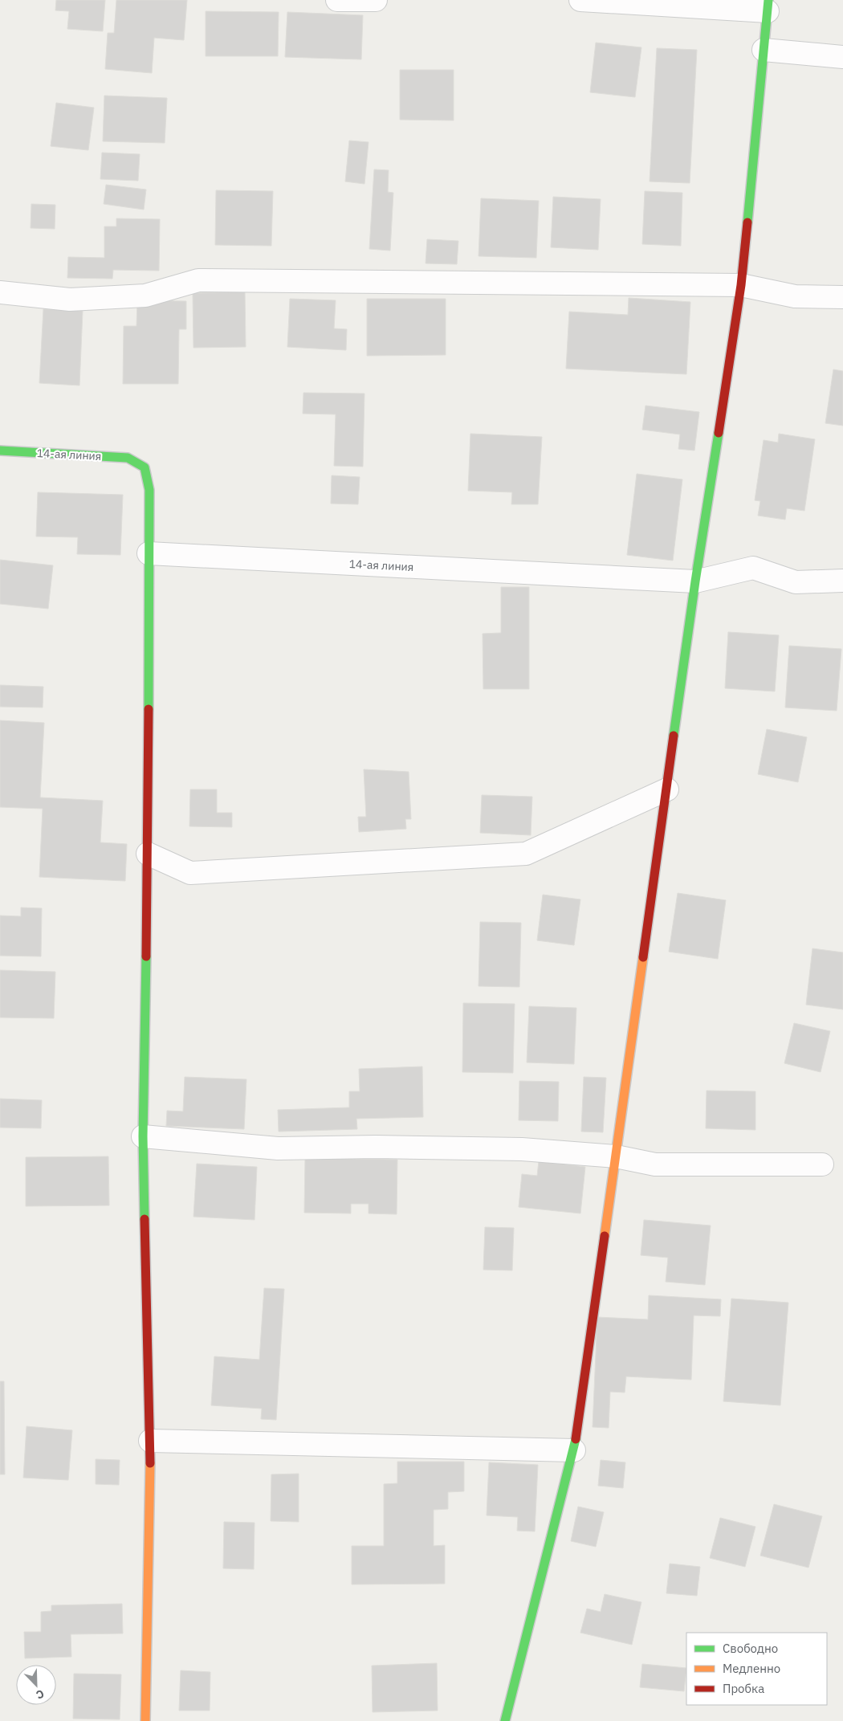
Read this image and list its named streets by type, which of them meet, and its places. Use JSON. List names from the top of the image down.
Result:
{
  "streets": {
    "street": ["14-ая линия"]
  },
  "legend": ["Свободно", "Медленно", "Пробка"],
  "north": "bottom right"
}
